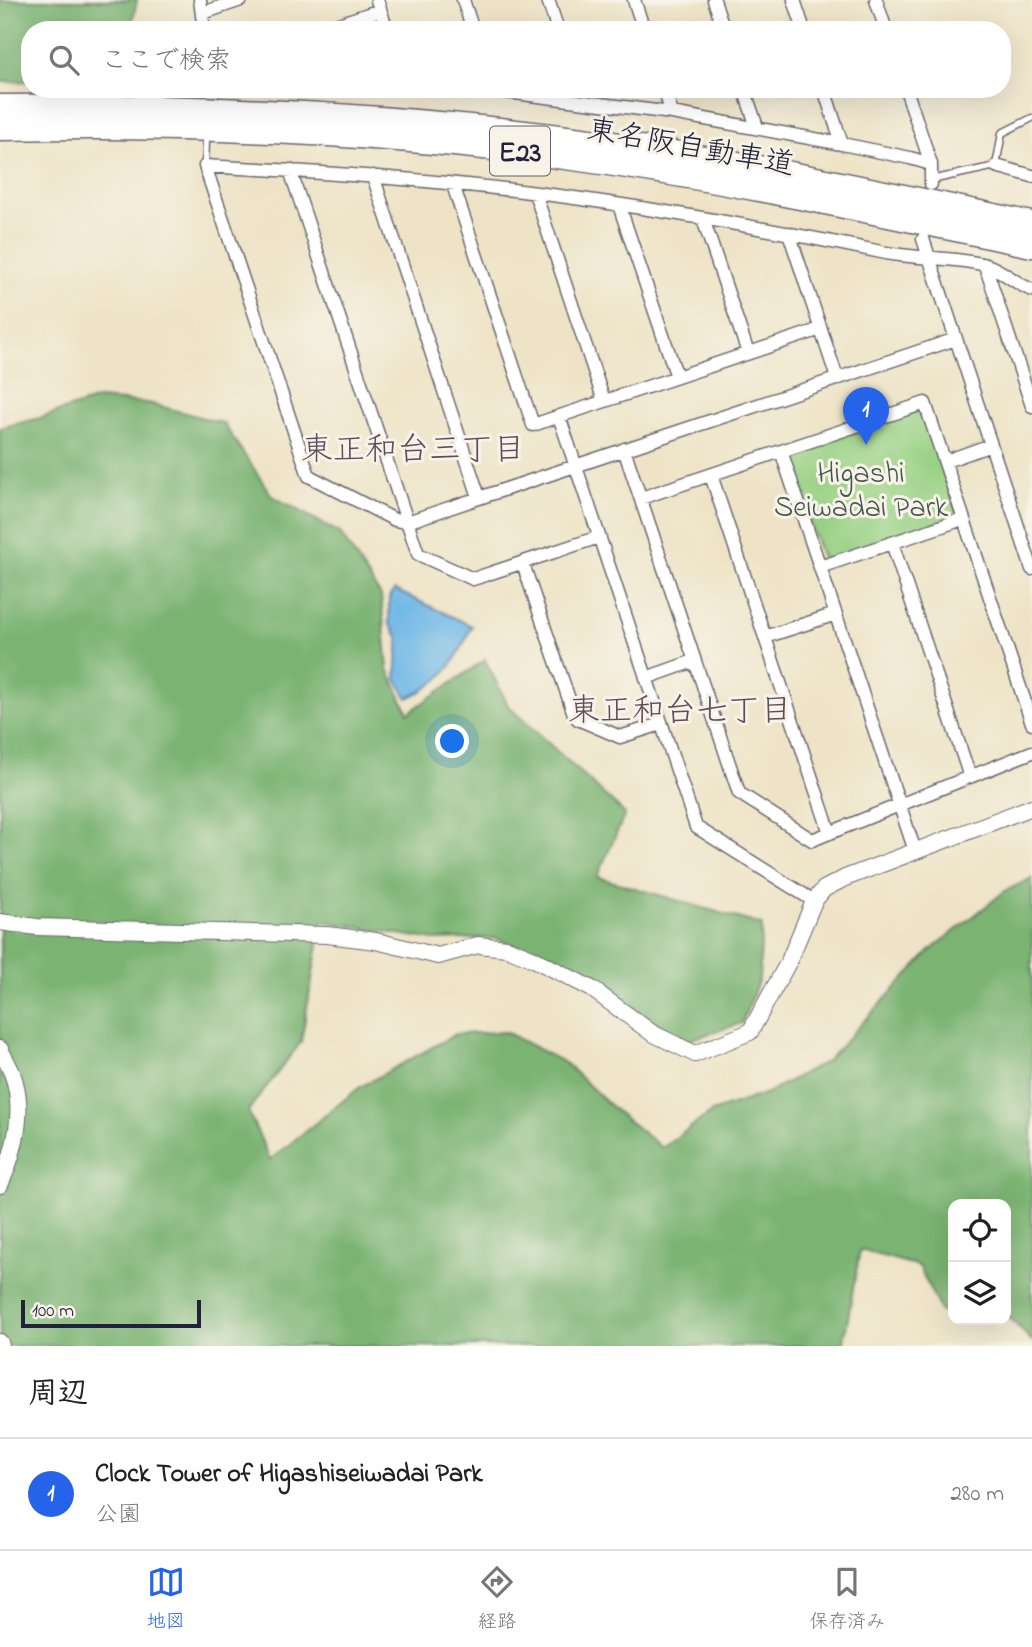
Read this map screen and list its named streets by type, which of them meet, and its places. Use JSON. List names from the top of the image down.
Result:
{
  "streets": {
    "highway": ["東名阪自動車道", "E23"]
  },
  "districts": ["東正和台三丁目", "東正和台七丁目"],
  "parks": ["Higashi Seiwadai Park"],
  "scale_bar": "100 m",
  "page": {
    "search": "ここで検索",
    "pins": "1",
    "scale": "100 m",
    "heading": "周辺",
    "list": [
      {
        "mark": "1",
        "name": "Clock Tower of Higashiseiwadai Park",
        "note": "公園",
        "value": "280 m"
      }
    ],
    "nav": ["地図", "経路", "保存済み"]
  }
}
